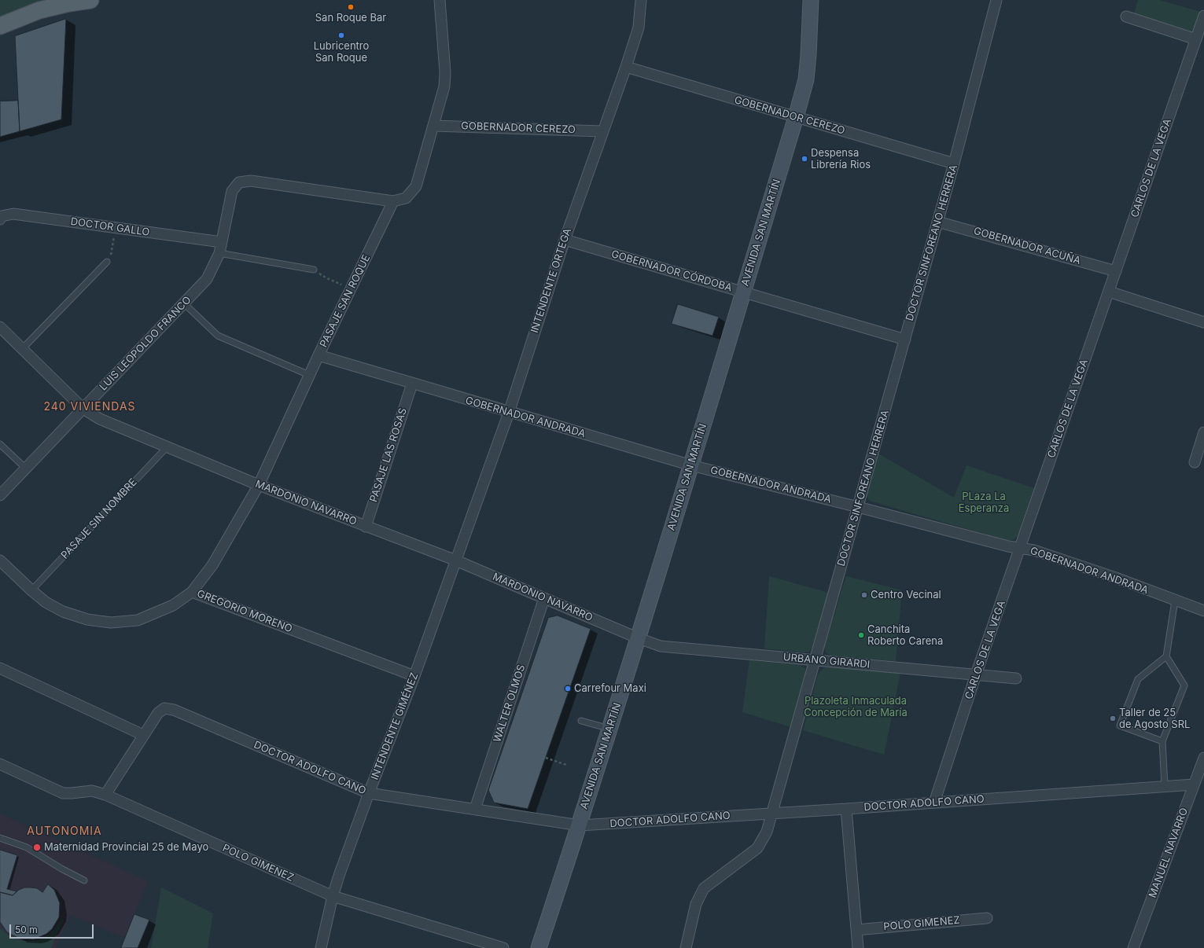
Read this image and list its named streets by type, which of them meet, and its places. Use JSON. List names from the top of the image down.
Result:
{
  "streets": {
    "main road": ["AVENIDA SAN MARTÍN"],
    "street": [
      "GOBERNADOR CEREZO",
      "CARLOS DE LA VEGA",
      "DOCTOR GALLO",
      "DOCTOR SINFOREANO HERRERA",
      "GOBERNADOR ACUÑA",
      "GOBERNADOR CÓRDOBA",
      "INTENDENTE ORTEGA",
      "PASAJE SAN ROQUE",
      "LUIS LEOPOLDO FRANCO",
      "GOBERNADOR ANDRADA",
      "PASAJE LAS ROSAS",
      "MARDONIO NAVARRO",
      "GREGORIO MORENO",
      "URBANO GIRARDI",
      "WALTER OLMOS",
      "INTENDENTE GIMÉNEZ",
      "DOCTOR ADOLFO CANO",
      "MANUEL NAVARRO",
      "POLO GIMENEZ"
    ],
    "lane": ["PASAJE SIN NOMBRE"]
  },
  "crossings": [
    ["GOBERNADOR CEREZO", "AVENIDA SAN MARTÍN"],
    ["GOBERNADOR CEREZO", "DOCTOR SINFOREANO HERRERA"],
    ["GOBERNADOR CEREZO", "INTENDENTE ORTEGA"],
    ["CARLOS DE LA VEGA", "GOBERNADOR ACUÑA"],
    ["CARLOS DE LA VEGA", "GOBERNADOR ANDRADA"],
    ["CARLOS DE LA VEGA", "URBANO GIRARDI"],
    ["CARLOS DE LA VEGA", "DOCTOR ADOLFO CANO"],
    ["DOCTOR GALLO", "LUIS LEOPOLDO FRANCO"],
    ["AVENIDA SAN MARTÍN", "GOBERNADOR CÓRDOBA"],
    ["AVENIDA SAN MARTÍN", "GOBERNADOR ANDRADA"],
    ["AVENIDA SAN MARTÍN", "MARDONIO NAVARRO"],
    ["AVENIDA SAN MARTÍN", "URBANO GIRARDI"],
    ["AVENIDA SAN MARTÍN", "DOCTOR ADOLFO CANO"],
    ["DOCTOR SINFOREANO HERRERA", "GOBERNADOR ACUÑA"],
    ["DOCTOR SINFOREANO HERRERA", "GOBERNADOR CÓRDOBA"],
    ["DOCTOR SINFOREANO HERRERA", "GOBERNADOR ANDRADA"],
    ["DOCTOR SINFOREANO HERRERA", "URBANO GIRARDI"],
    ["DOCTOR SINFOREANO HERRERA", "DOCTOR ADOLFO CANO"],
    ["GOBERNADOR CÓRDOBA", "INTENDENTE ORTEGA"],
    ["INTENDENTE ORTEGA", "GOBERNADOR ANDRADA"],
    ["INTENDENTE ORTEGA", "MARDONIO NAVARRO"],
    ["INTENDENTE ORTEGA", "INTENDENTE GIMÉNEZ"],
    ["PASAJE SAN ROQUE", "LUIS LEOPOLDO FRANCO"],
    ["PASAJE SAN ROQUE", "GOBERNADOR ANDRADA"],
    ["PASAJE SAN ROQUE", "MARDONIO NAVARRO"],
    ["PASAJE SAN ROQUE", "GREGORIO MORENO"],
    ["LUIS LEOPOLDO FRANCO", "MARDONIO NAVARRO"],
    ["GOBERNADOR ANDRADA", "PASAJE LAS ROSAS"],
    ["PASAJE LAS ROSAS", "MARDONIO NAVARRO"],
    ["MARDONIO NAVARRO", "PASAJE SIN NOMBRE"],
    ["MARDONIO NAVARRO", "URBANO GIRARDI"],
    ["MARDONIO NAVARRO", "WALTER OLMOS"],
    ["MARDONIO NAVARRO", "INTENDENTE GIMÉNEZ"],
    ["PASAJE SIN NOMBRE", "GREGORIO MORENO"],
    ["GREGORIO MORENO", "INTENDENTE GIMÉNEZ"],
    ["WALTER OLMOS", "DOCTOR ADOLFO CANO"],
    ["INTENDENTE GIMÉNEZ", "DOCTOR ADOLFO CANO"],
    ["INTENDENTE GIMÉNEZ", "POLO GIMENEZ"],
    ["DOCTOR ADOLFO CANO", "MANUEL NAVARRO"]
  ],
  "districts": ["240 VIVIENDAS", "AUTONOMIA"],
  "parks": ["PLaza La Esperanza", "Plazoleta Inmaculada Concepción de María"],
  "places": [
    "San Roque Bar",
    "Lubricentro San Roque",
    "Despensa Librería Rios",
    "Centro Vecinal",
    "Canchita Roberto Carena",
    "Carrefour Maxi",
    "Taller de 25 de Agosto SRL",
    "Maternidad Provincial 25 de Mayo"
  ],
  "scale_bar": "50 m"
}
